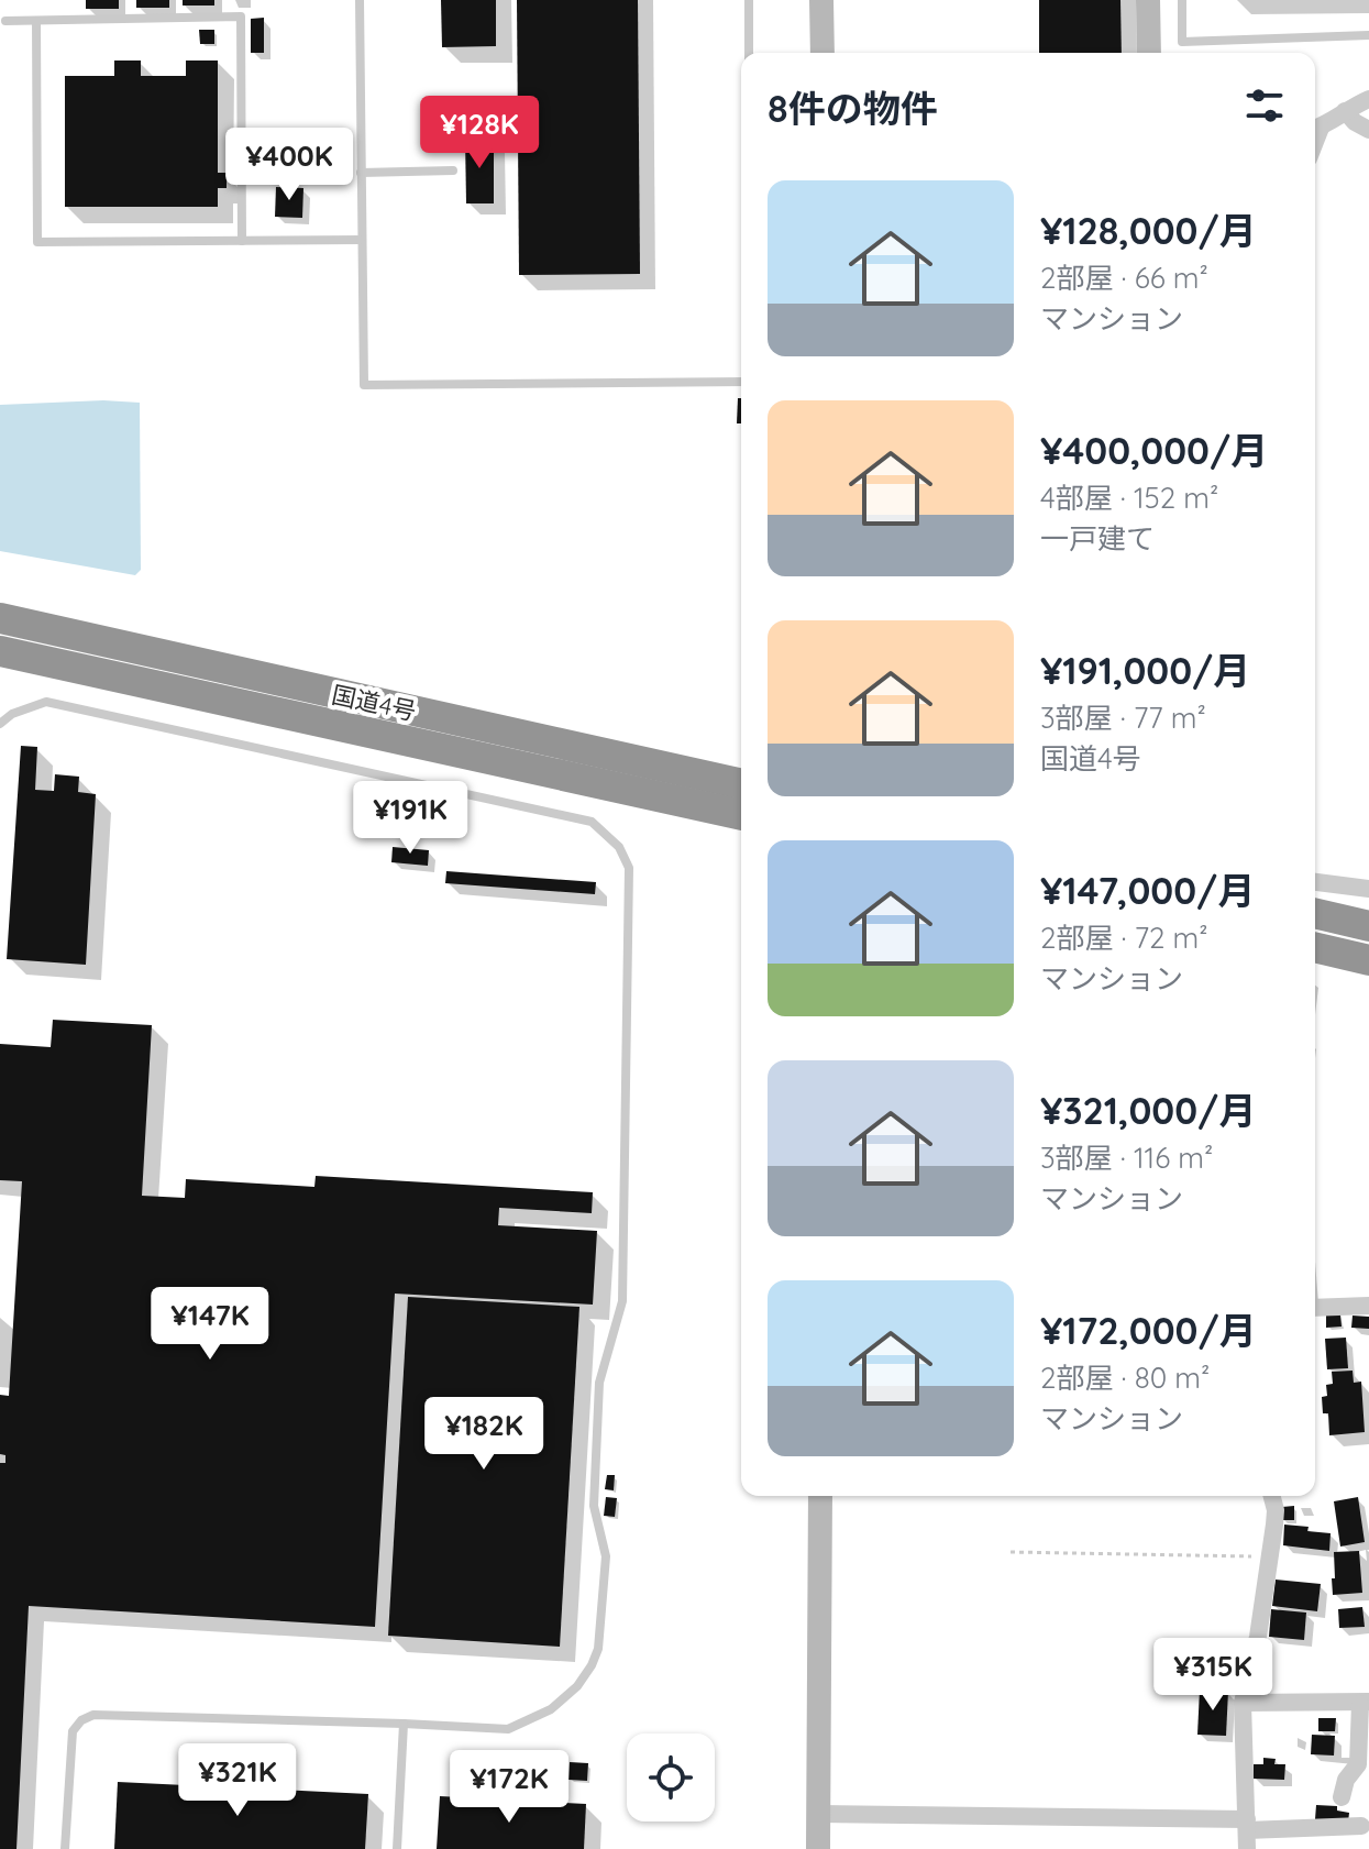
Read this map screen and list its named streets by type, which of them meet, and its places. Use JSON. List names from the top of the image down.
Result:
{
  "streets": {
    "highway": ["国道4号"]
  },
  "page": {
    "heading": "8件の物件",
    "price": [
      "¥128K",
      "¥400K",
      "¥191K",
      "¥147K",
      "¥182K",
      "¥315K",
      "¥321K",
      "¥172K"
    ],
    "list": [
      {
        "name": "¥128,000/月",
        "note": "2部屋 · 66 m² · マンション"
      },
      {
        "name": "¥400,000/月",
        "note": "4部屋 · 152 m² · 一戸建て"
      },
      {
        "name": "¥191,000/月",
        "note": "3部屋 · 77 m² · 国道4号"
      },
      {
        "name": "¥147,000/月",
        "note": "2部屋 · 72 m² · マンション"
      },
      {
        "name": "¥321,000/月",
        "note": "3部屋 · 116 m² · マンション"
      },
      {
        "name": "¥172,000/月",
        "note": "2部屋 · 80 m² · マンション"
      }
    ]
  }
}
